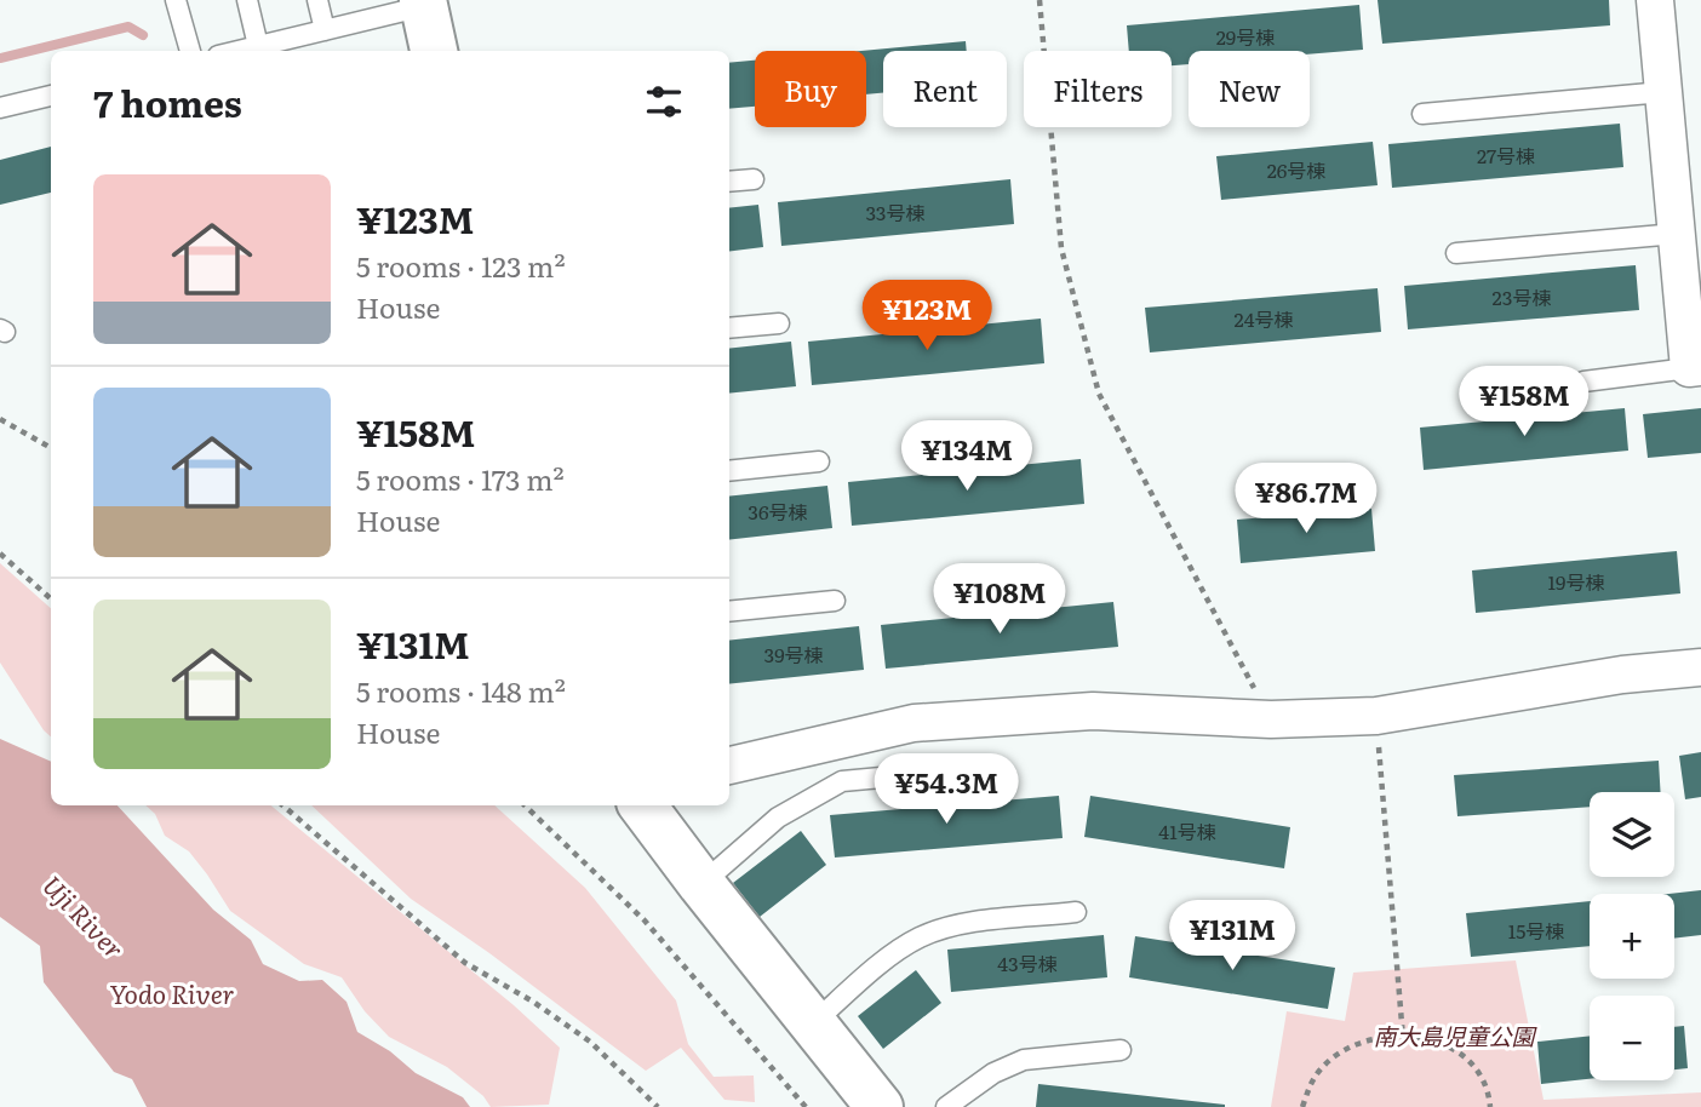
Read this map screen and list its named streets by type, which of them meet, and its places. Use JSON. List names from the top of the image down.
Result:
{
  "water": ["Uji River", "Yodo River"],
  "parks": ["南大島児童公園"],
  "house_numbers": [
    "29号棟",
    "27号棟",
    "26号棟",
    "33号棟",
    "23号棟",
    "24号棟",
    "36号棟",
    "19号棟",
    "39号棟",
    "41号棟",
    "15号棟",
    "43号棟"
  ],
  "page": {
    "chip": [
      "Buy",
      "Rent",
      "Filters",
      "New"
    ],
    "heading": "7 homes",
    "list": [
      {
        "name": "¥123M",
        "note": "5 rooms · 123 m² · House"
      },
      {
        "name": "¥158M",
        "note": "5 rooms · 173 m² · House"
      },
      {
        "name": "¥131M",
        "note": "5 rooms · 148 m² · House"
      }
    ],
    "price": [
      "¥123M",
      "¥158M",
      "¥134M",
      "¥86.7M",
      "¥108M",
      "¥54.3M",
      "¥131M"
    ],
    "map_buttons": ["+", "−"]
  }
}
